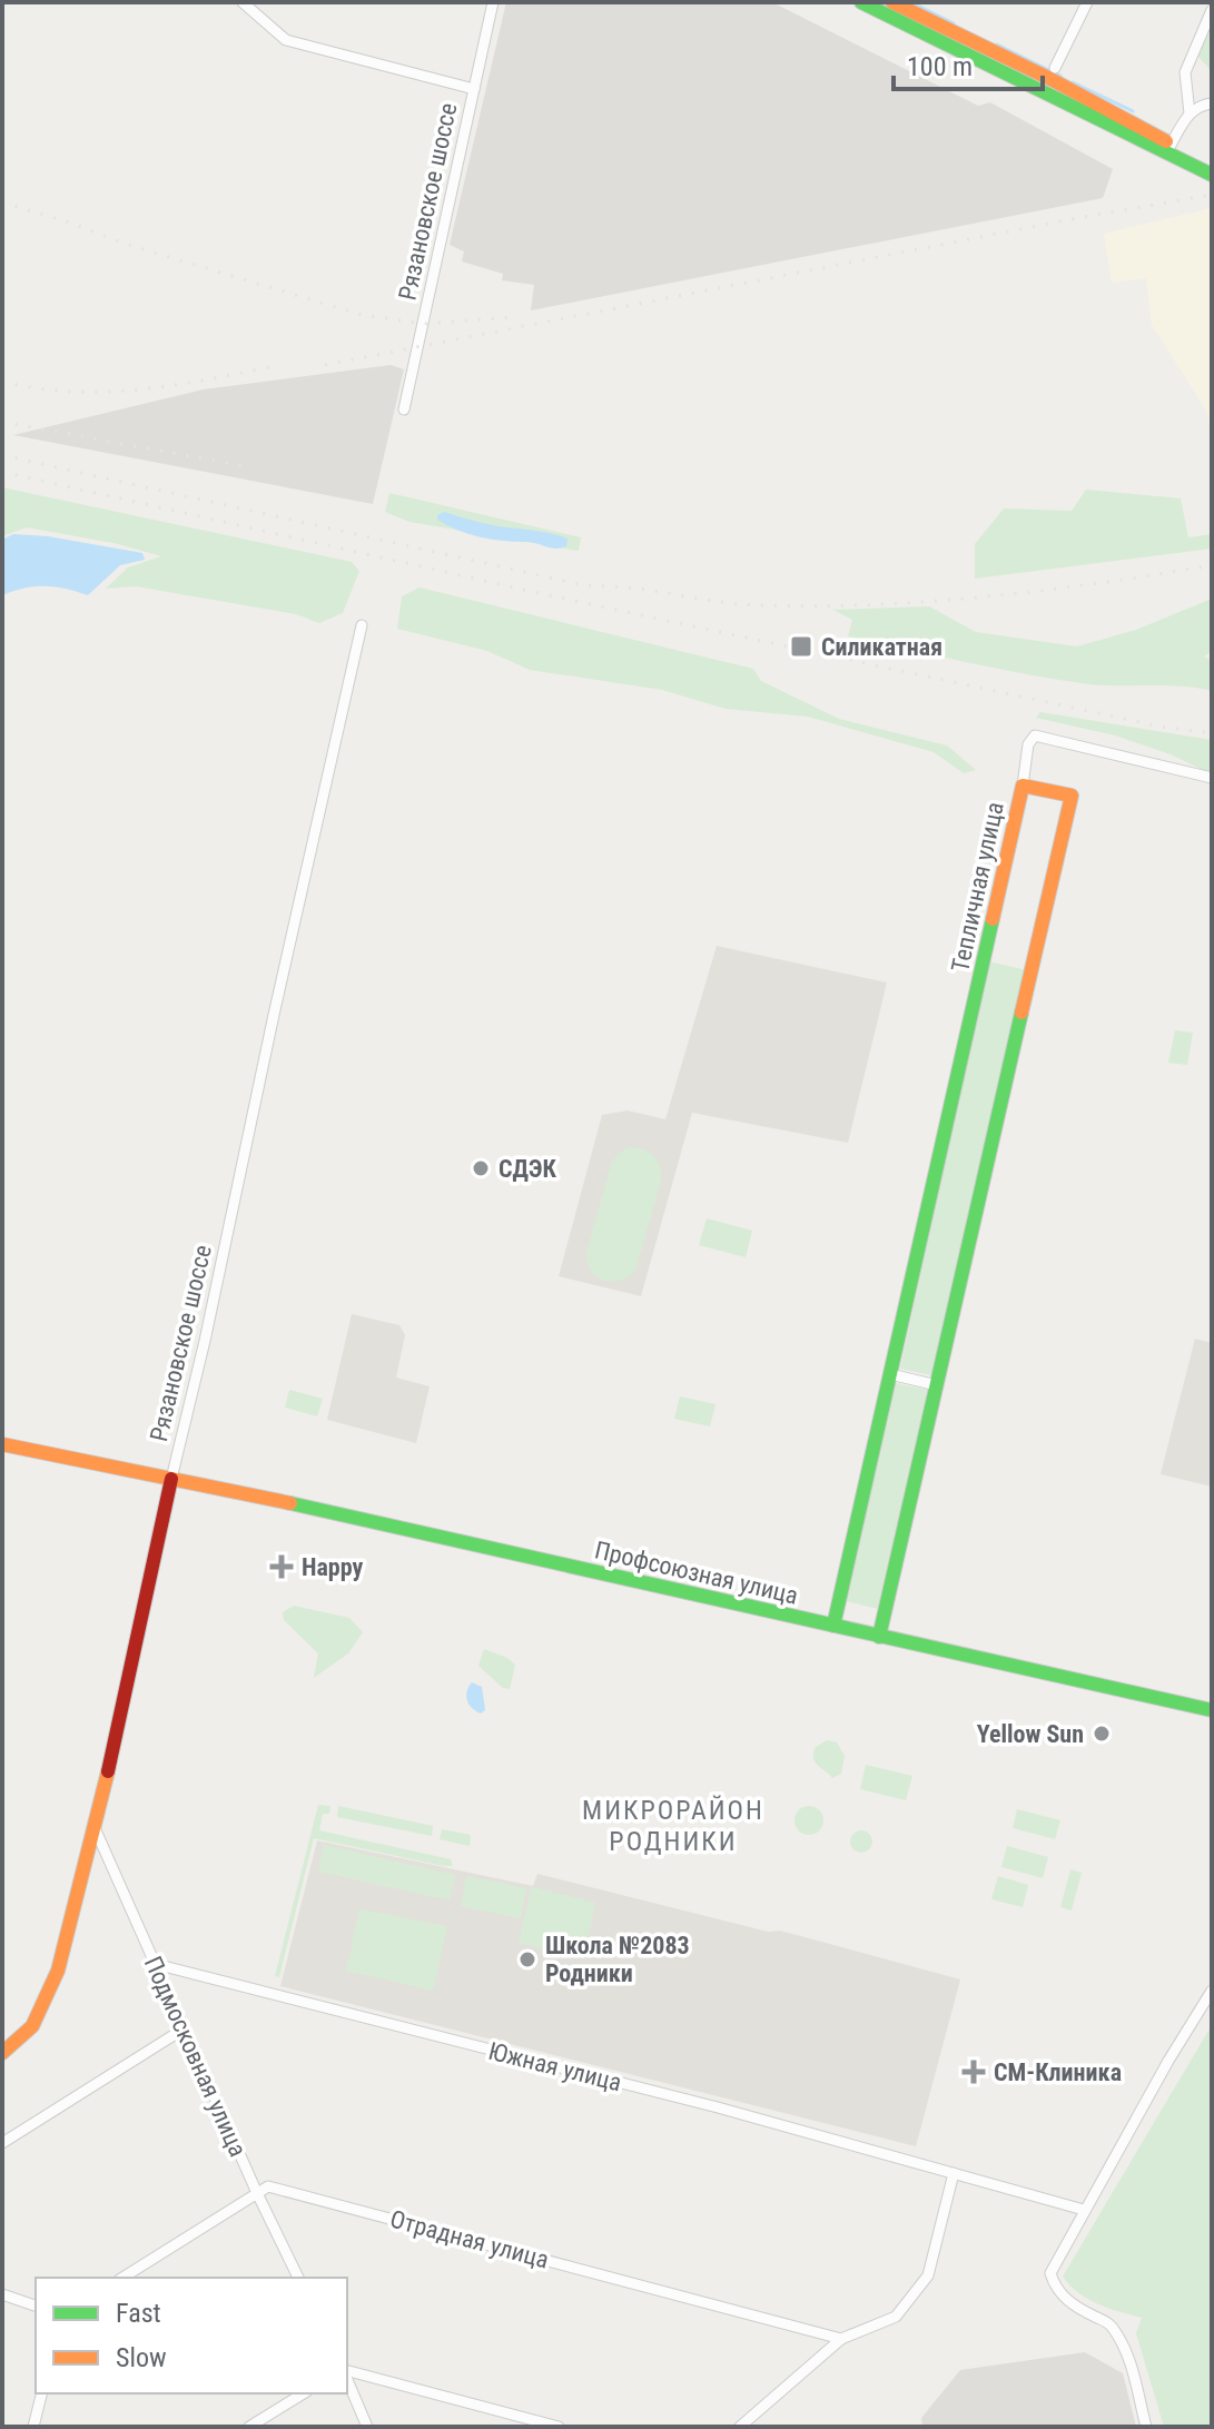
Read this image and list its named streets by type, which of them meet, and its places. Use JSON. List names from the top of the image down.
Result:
{
  "streets": {
    "main road": ["Рязановское шоссе", "Тепличная улица", "Профсоюзная улица"],
    "street": ["Подмосковная улица", "Южная улица", "Отрадная улица"]
  },
  "crossings": [
    ["Рязановское шоссе", "Профсоюзная улица"],
    ["Рязановское шоссе", "Подмосковная улица"],
    ["Тепличная улица", "Профсоюзная улица"],
    ["Подмосковная улица", "Южная улица"],
    ["Подмосковная улица", "Отрадная улица"]
  ],
  "districts": ["МИКРОРАЙОН РОДНИКИ"],
  "places": {
    "transit": ["Силикатная"],
    "other": ["СДЭК", "Yellow Sun", "Школа №2083 Родники"],
    "health": ["Happy", "СМ-Клиника"]
  },
  "legend": ["Fast", "Slow"],
  "scale_bar": "100 m"
}
